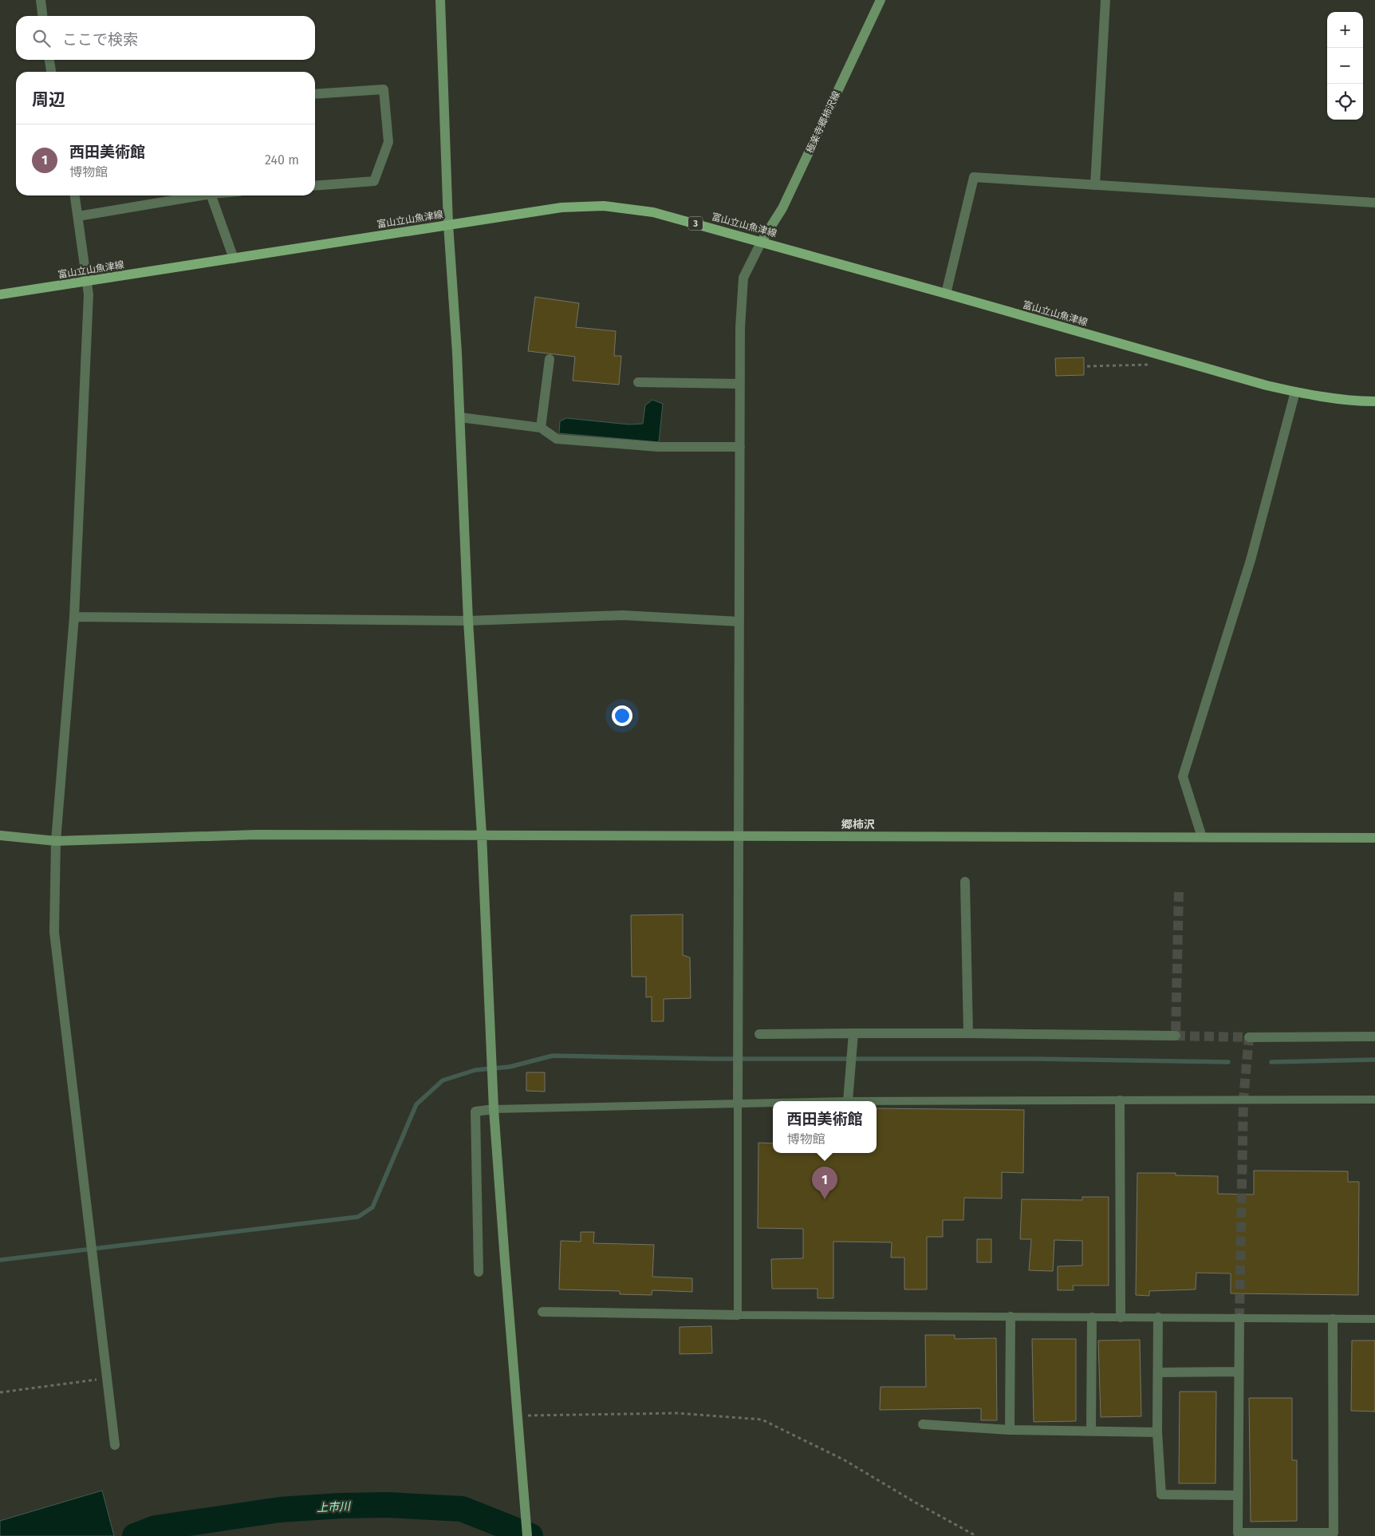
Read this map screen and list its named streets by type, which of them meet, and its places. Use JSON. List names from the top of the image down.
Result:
{
  "streets": {
    "main road": ["富山立山魚津線", "3"],
    "street": ["極楽寺郷柿沢線"]
  },
  "crossings": [
    ["極楽寺郷柿沢線", "富山立山魚津線"]
  ],
  "districts": ["郷柿沢"],
  "water": ["上市川"],
  "page": {
    "map_buttons": ["+", "−"],
    "search": "ここで検索",
    "heading": "周辺",
    "list": [
      {
        "mark": "1",
        "name": "西田美術館",
        "note": "博物館",
        "value": "240 m"
      }
    ],
    "popup": ["西田美術館", "博物館"],
    "pins": "1"
  }
}
